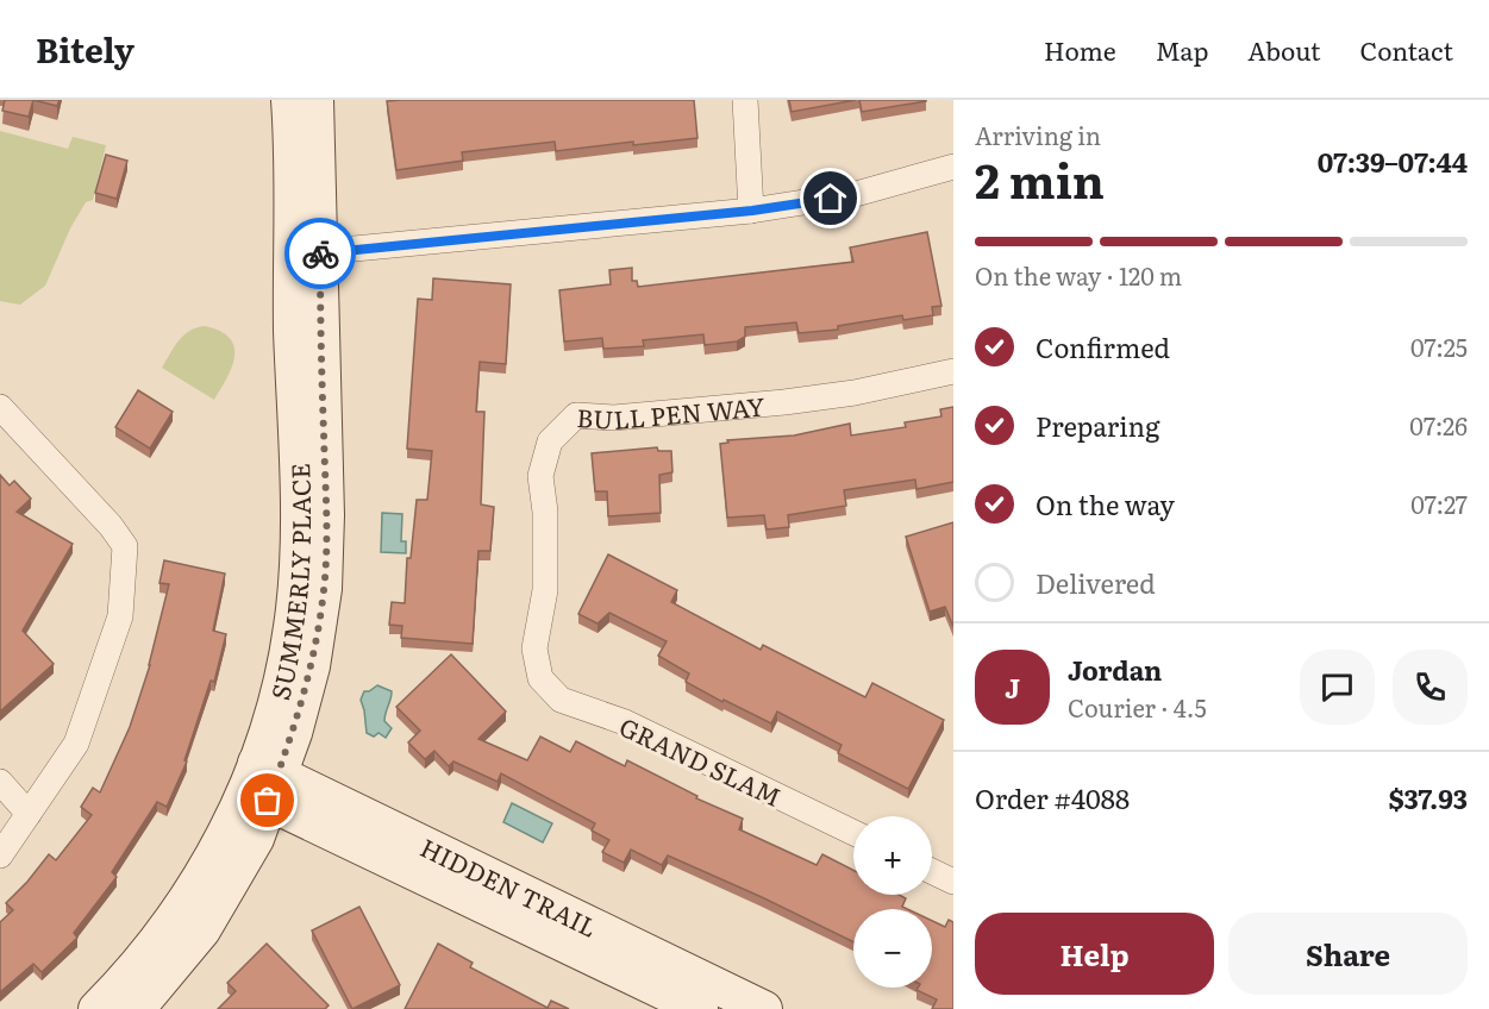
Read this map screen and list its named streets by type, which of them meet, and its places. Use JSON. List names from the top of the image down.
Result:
{
  "streets": {
    "street": [
      "BULL PEN WAY",
      "SUMMERLY PLACE",
      "GRAND SLAM",
      "HIDDEN TRAIL"
    ]
  },
  "crossings": [
    ["BULL PEN WAY", "GRAND SLAM"],
    ["SUMMERLY PLACE", "HIDDEN TRAIL"]
  ],
  "page": {
    "header": "Bitely",
    "nav": [
      "Home",
      "Map",
      "About",
      "Contact"
    ],
    "heading": ["2 min", "Arriving in", "07:39–07:44"],
    "panel": [
      "Jordan",
      "Courier · 4.5",
      "Order #4088",
      "$37.93"
    ],
    "bar": "On the way · 120 m",
    "list": [
      ["Confirmed", "07:25"],
      ["Preparing", "07:26"],
      ["On the way", "07:27"],
      "Delivered"
    ],
    "round": "J",
    "map_buttons": ["+", "−"],
    "buttons": ["Help", "Share"]
  }
}
